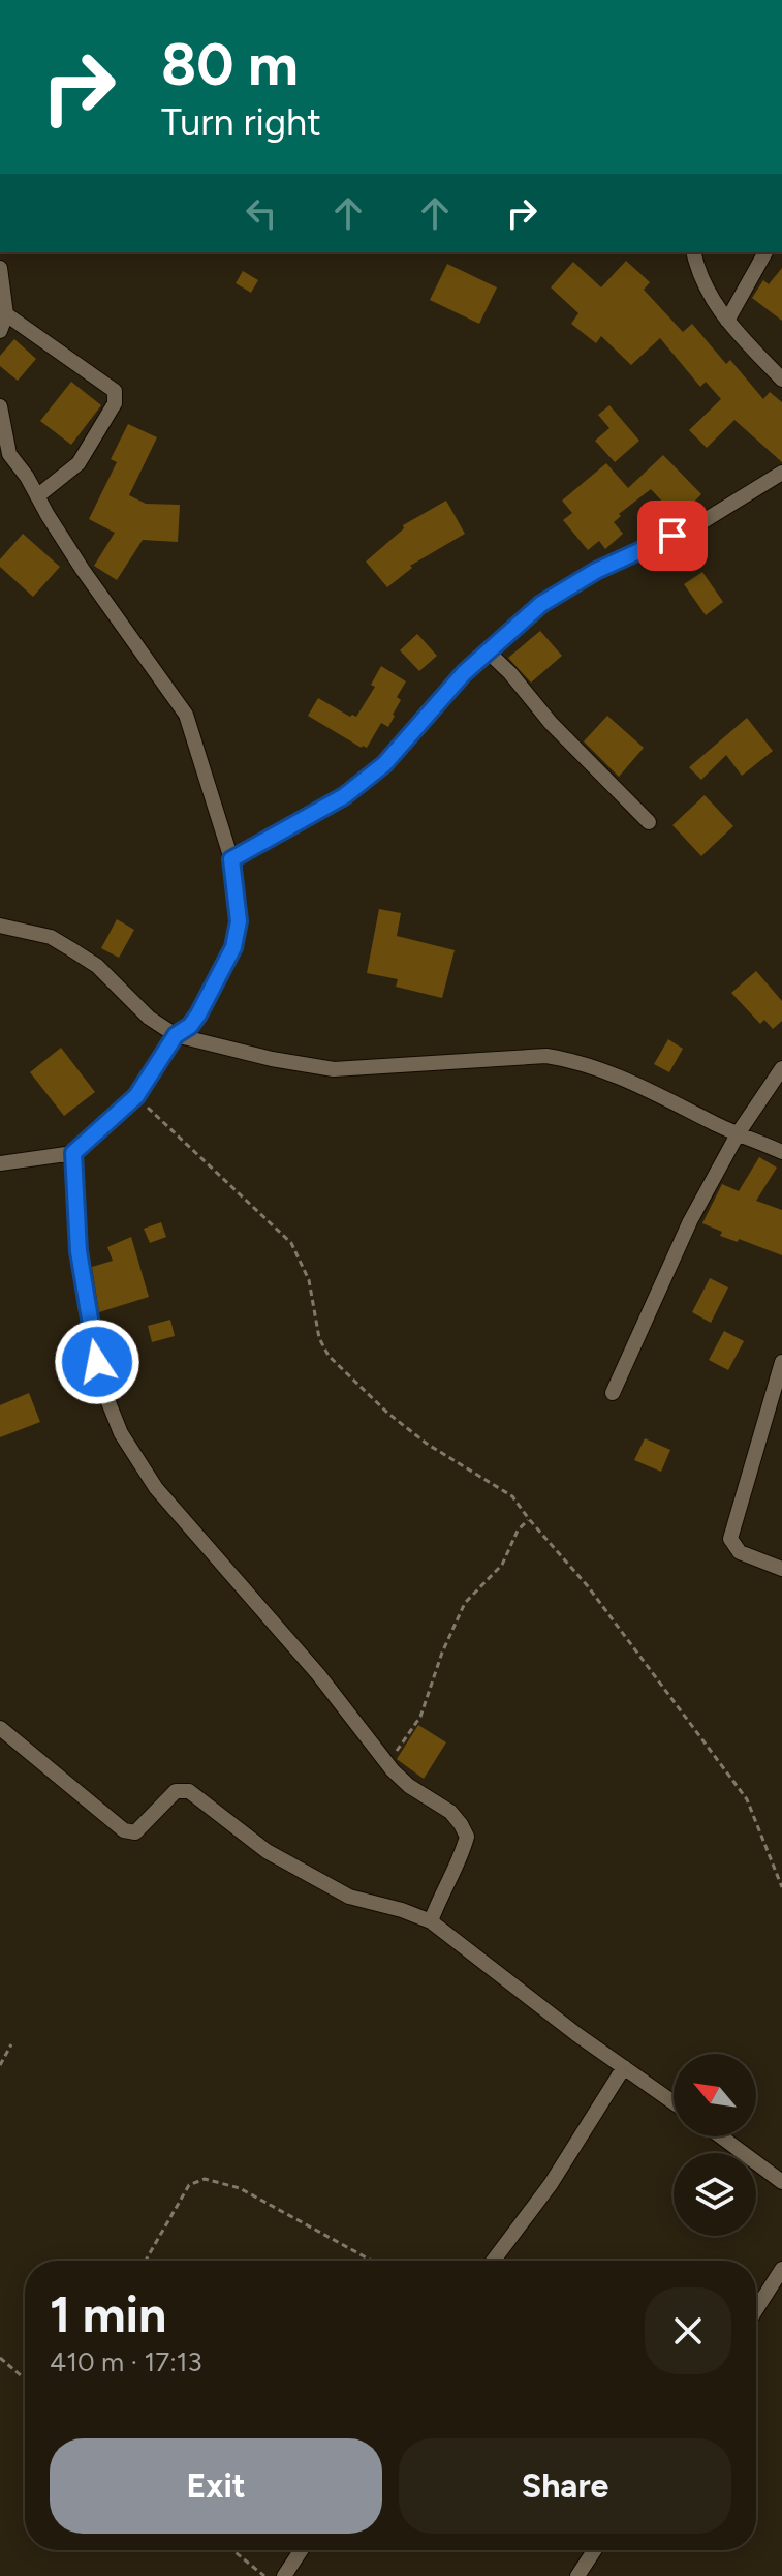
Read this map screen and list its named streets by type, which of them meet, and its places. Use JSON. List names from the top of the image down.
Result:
{
  "north": "top left",
  "page": {
    "turn": ["80 m", "Turn right"],
    "heading": ["1 min", "410 m · 17:13"],
    "buttons": ["Exit", "Share"]
  }
}
